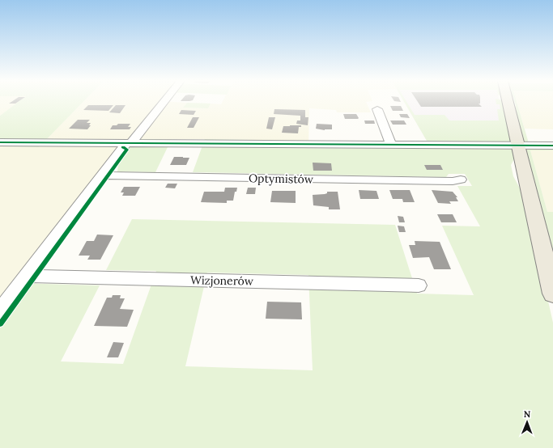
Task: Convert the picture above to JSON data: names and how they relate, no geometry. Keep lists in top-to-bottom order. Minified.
{"streets":{"street":["Optymistów","Wizjonerów"]},"north":"top"}
